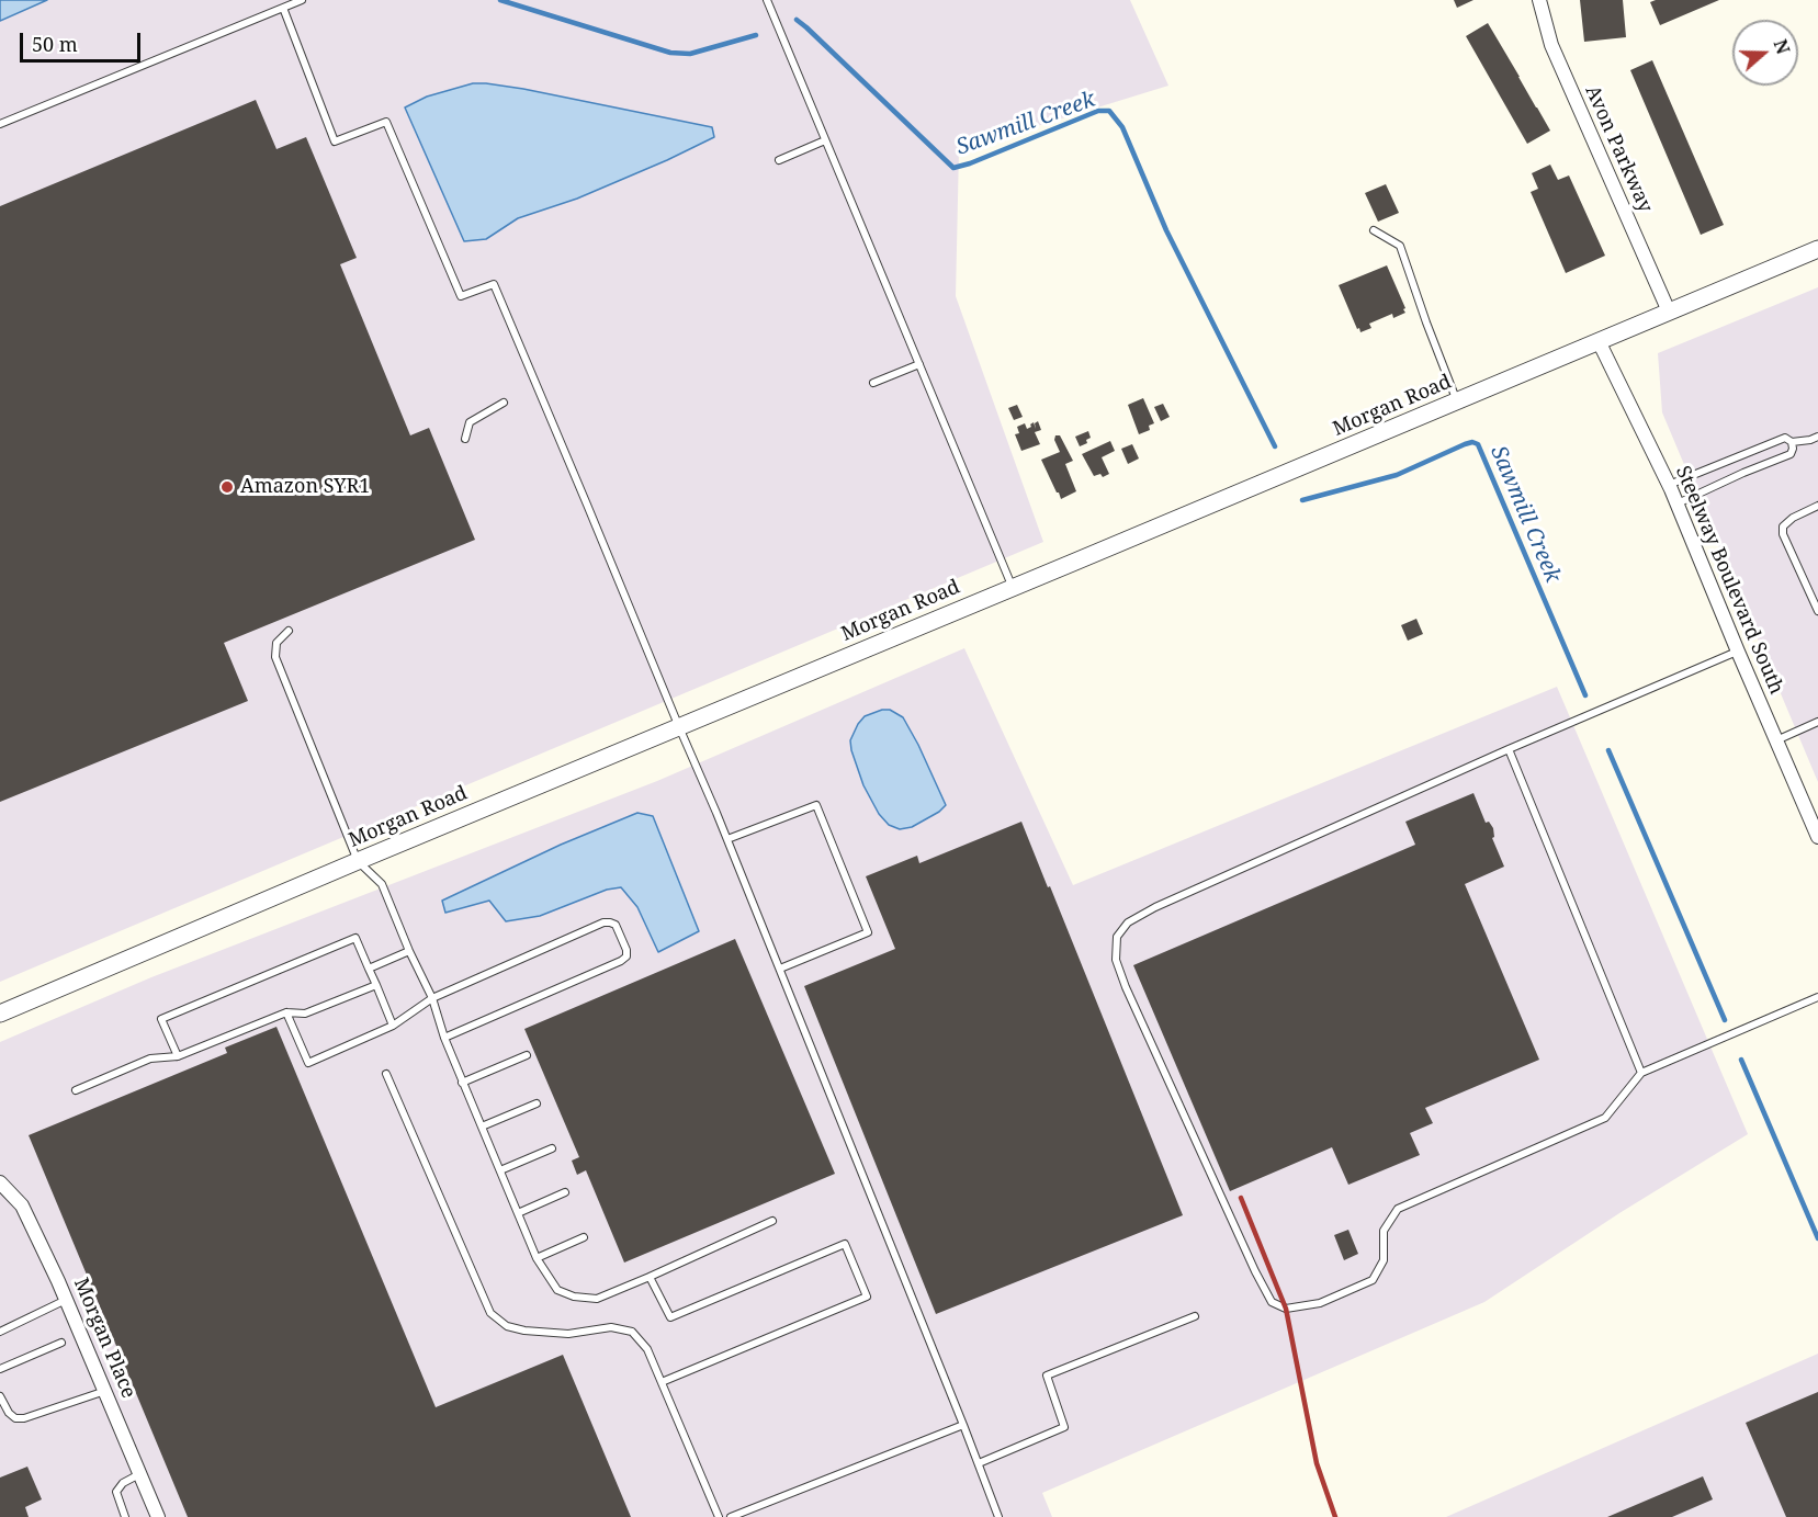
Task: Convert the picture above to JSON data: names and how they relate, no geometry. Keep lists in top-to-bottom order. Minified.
{"streets":{"street":["Avon Parkway","Morgan Road","Steelway Boulevard South","Morgan Place"]},"crossings":[["Avon Parkway","Morgan Road"],["Morgan Road","Steelway Boulevard South"]],"water":["Sawmill Creek"],"places":["Amazon SYR1"],"scale_bar":"50 m","north":"right"}
